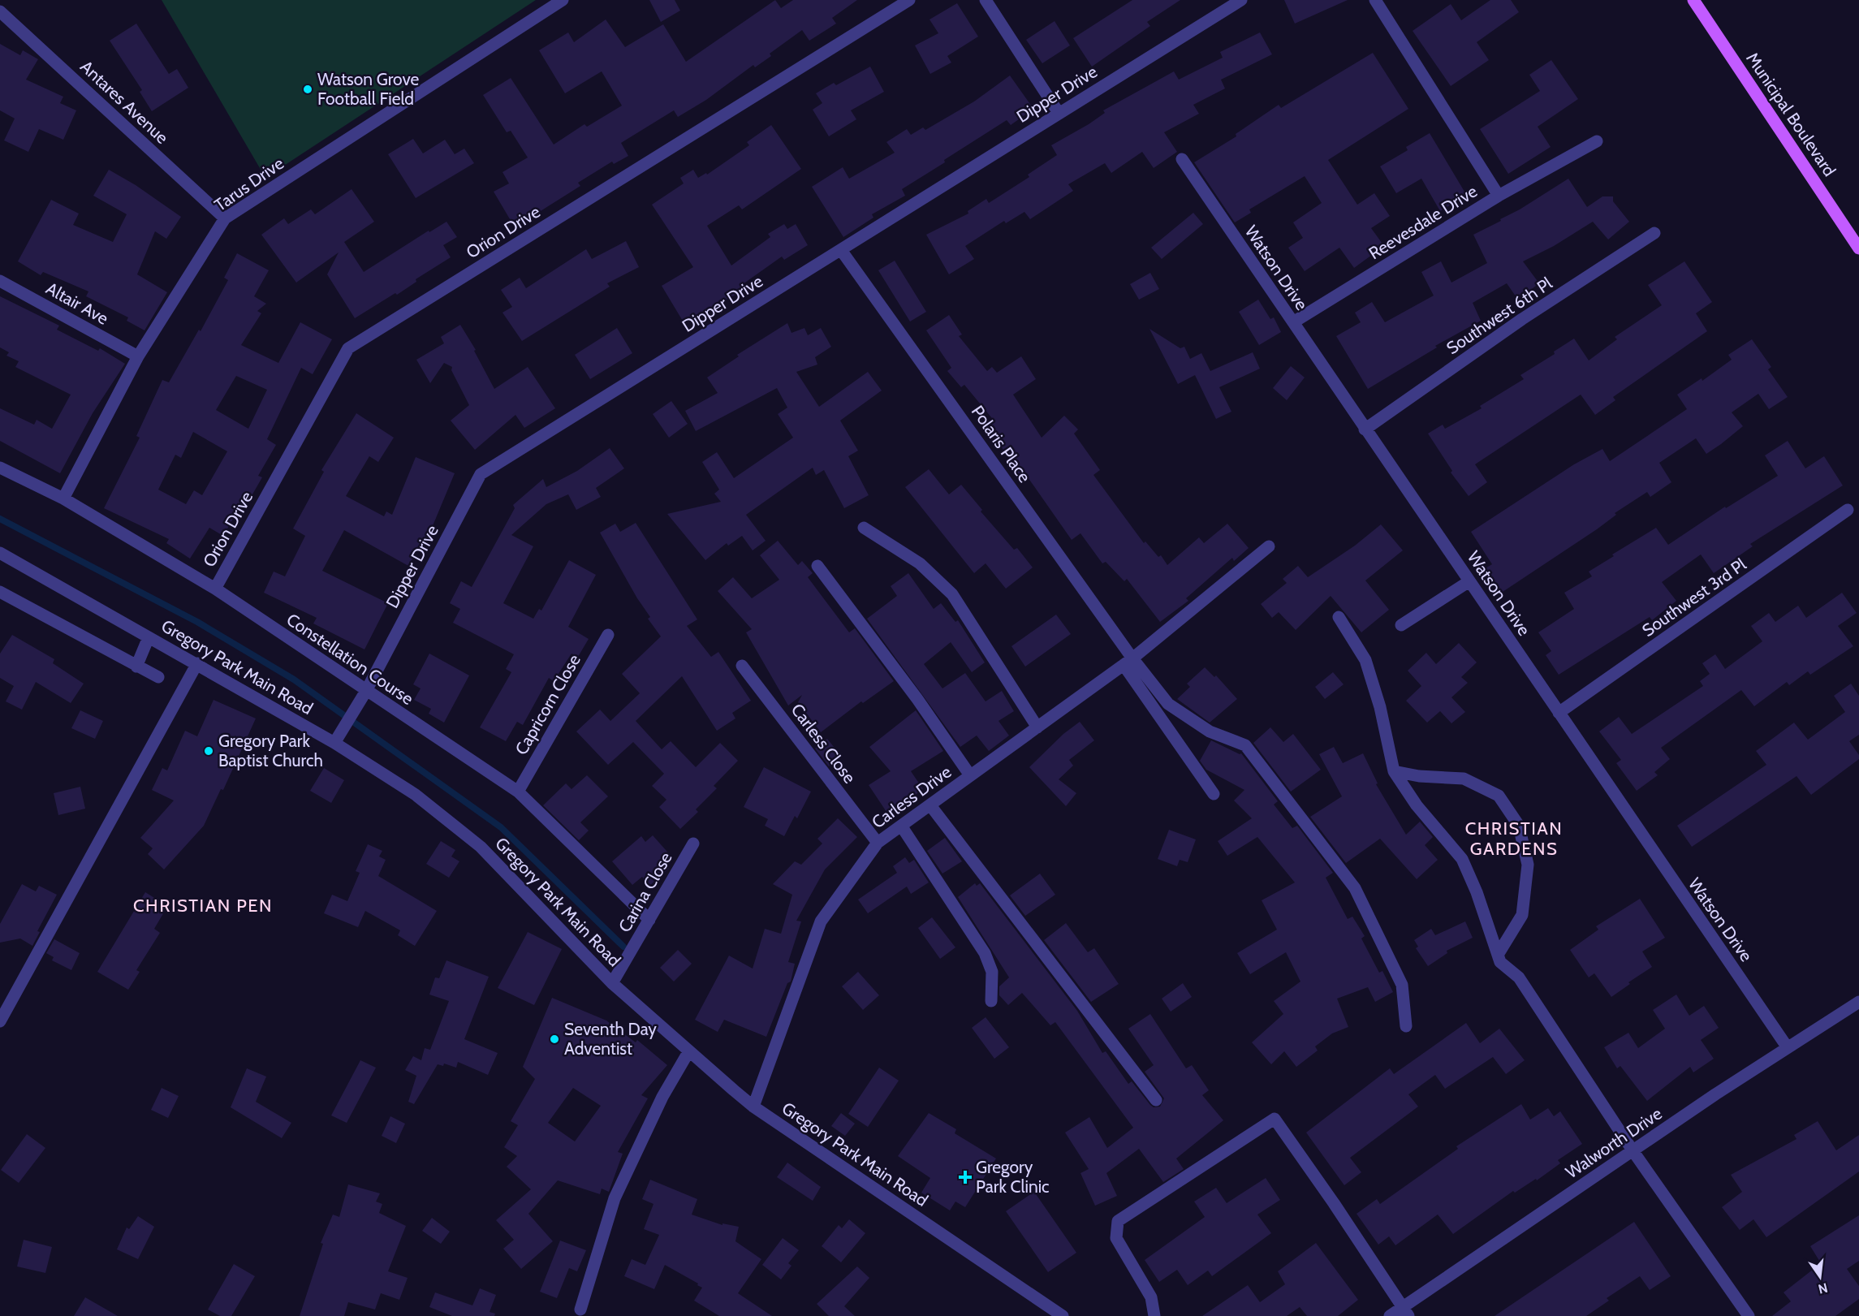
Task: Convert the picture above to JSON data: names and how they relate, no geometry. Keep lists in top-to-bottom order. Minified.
{"streets":{"main road":["Municipal Boulevard"],"street":["Dipper Drive","Antares Avenue","Tarus Drive","Reevesdale Drive","Orion Drive","Watson Drive","Altair Ave","Southwest 6th Pl","Polaris Place","Southwest 3rd Pl","Constellation Course","Gregory Park Main Road","Capricorn Close","Carless Close","Carless Drive","Carina Close","Walworth Drive"]},"crossings":[["Dipper Drive","Polaris Place"],["Dipper Drive","Constellation Course"],["Dipper Drive","Gregory Park Main Road"],["Antares Avenue","Tarus Drive"],["Tarus Drive","Altair Ave"],["Tarus Drive","Constellation Course"],["Reevesdale Drive","Watson Drive"],["Orion Drive","Constellation Course"],["Watson Drive","Southwest 6th Pl"],["Watson Drive","Southwest 3rd Pl"],["Watson Drive","Walworth Drive"],["Polaris Place","Carless Drive"],["Constellation Course","Capricorn Close"],["Constellation Course","Carina Close"],["Gregory Park Main Road","Carless Drive"],["Gregory Park Main Road","Carina Close"],["Carless Close","Carless Drive"]],"districts":["CHRISTIAN GARDENS","CHRISTIAN PEN"],"places":{"other":["Watson Grove Football Field","Gregory Park Baptist Church","Seventh Day Adventist"],"health":["Gregory Park Clinic"]},"north":"bottom"}
